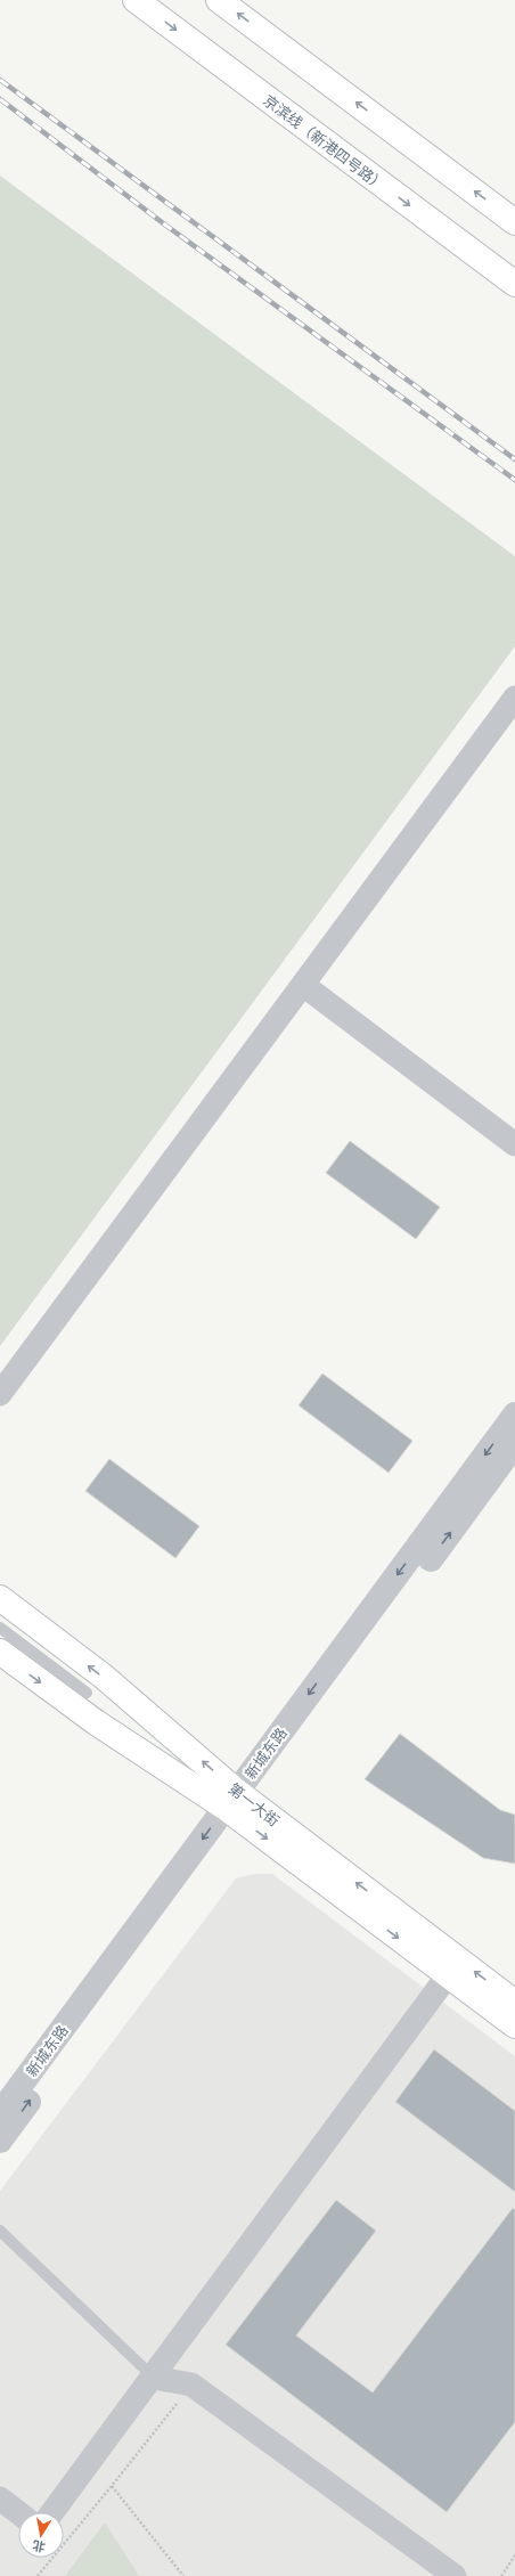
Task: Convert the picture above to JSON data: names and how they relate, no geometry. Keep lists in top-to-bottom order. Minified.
{"streets":{"main road":["京滨线（新港四号路）","第一大街"],"street":["新城东路"]},"crossings":[["新城东路","第一大街"]],"north":"bottom"}
